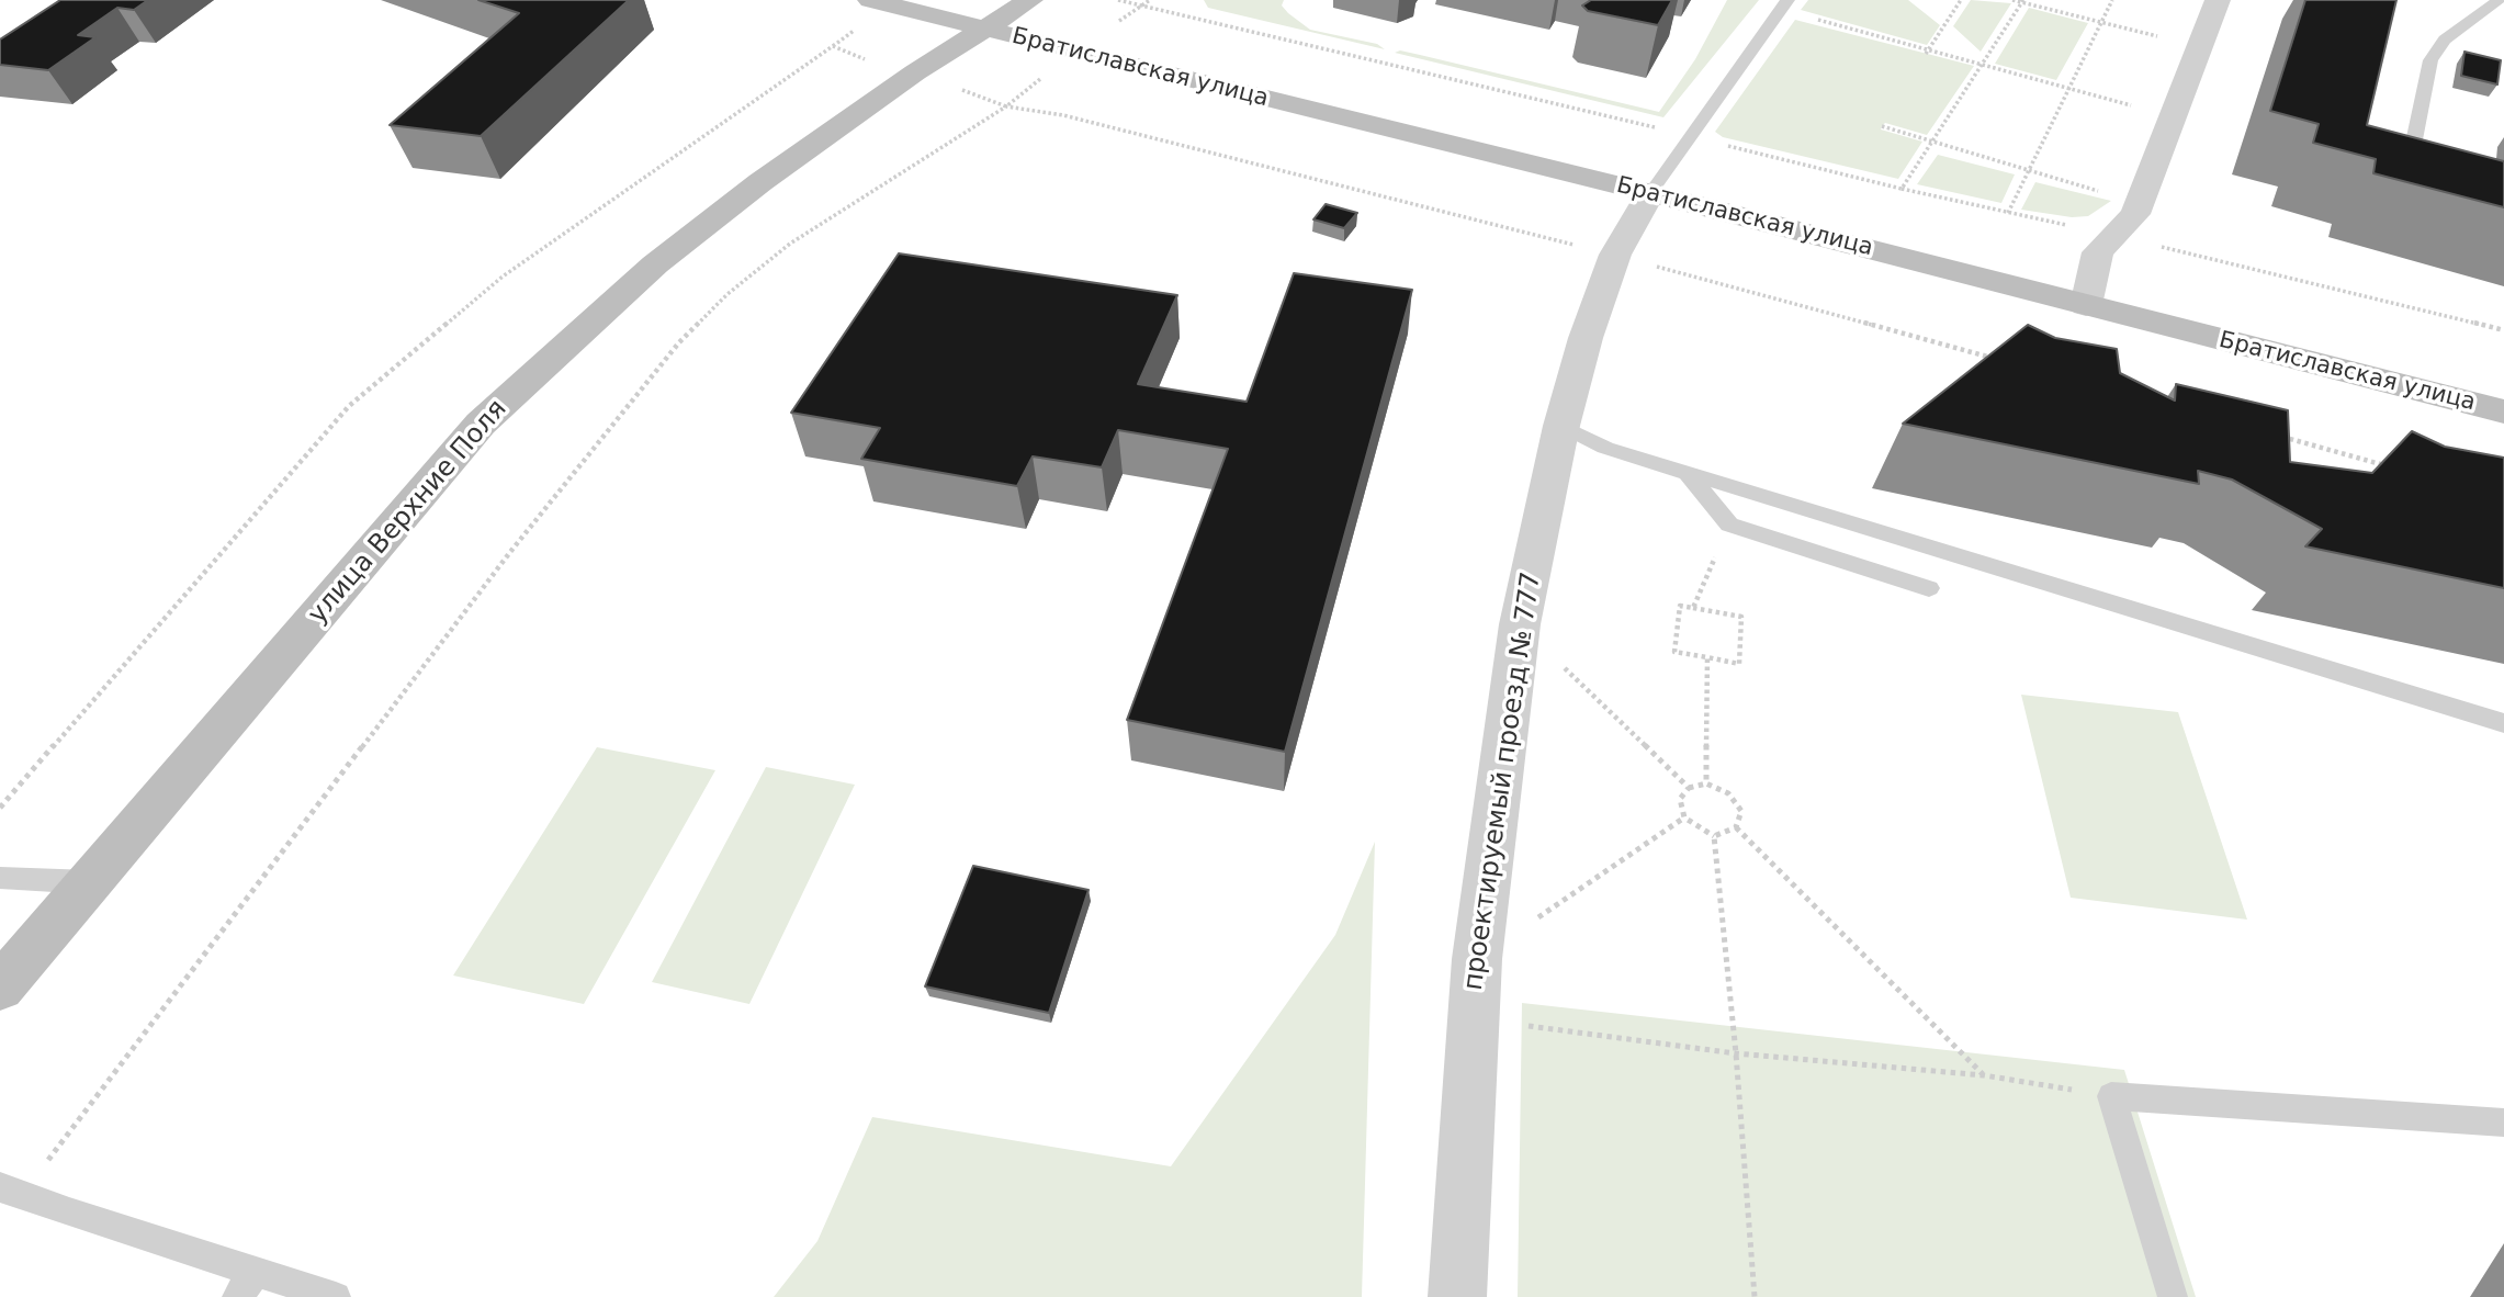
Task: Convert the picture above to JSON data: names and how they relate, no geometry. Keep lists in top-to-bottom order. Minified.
{"streets":{"main road":["Братиславская улица","улица Верхние Поля"],"street":["проектируемый проезд № 777"]},"crossings":[["Братиславская улица","улица Верхние Поля"],["Братиславская улица","проектируемый проезд № 777"]]}
